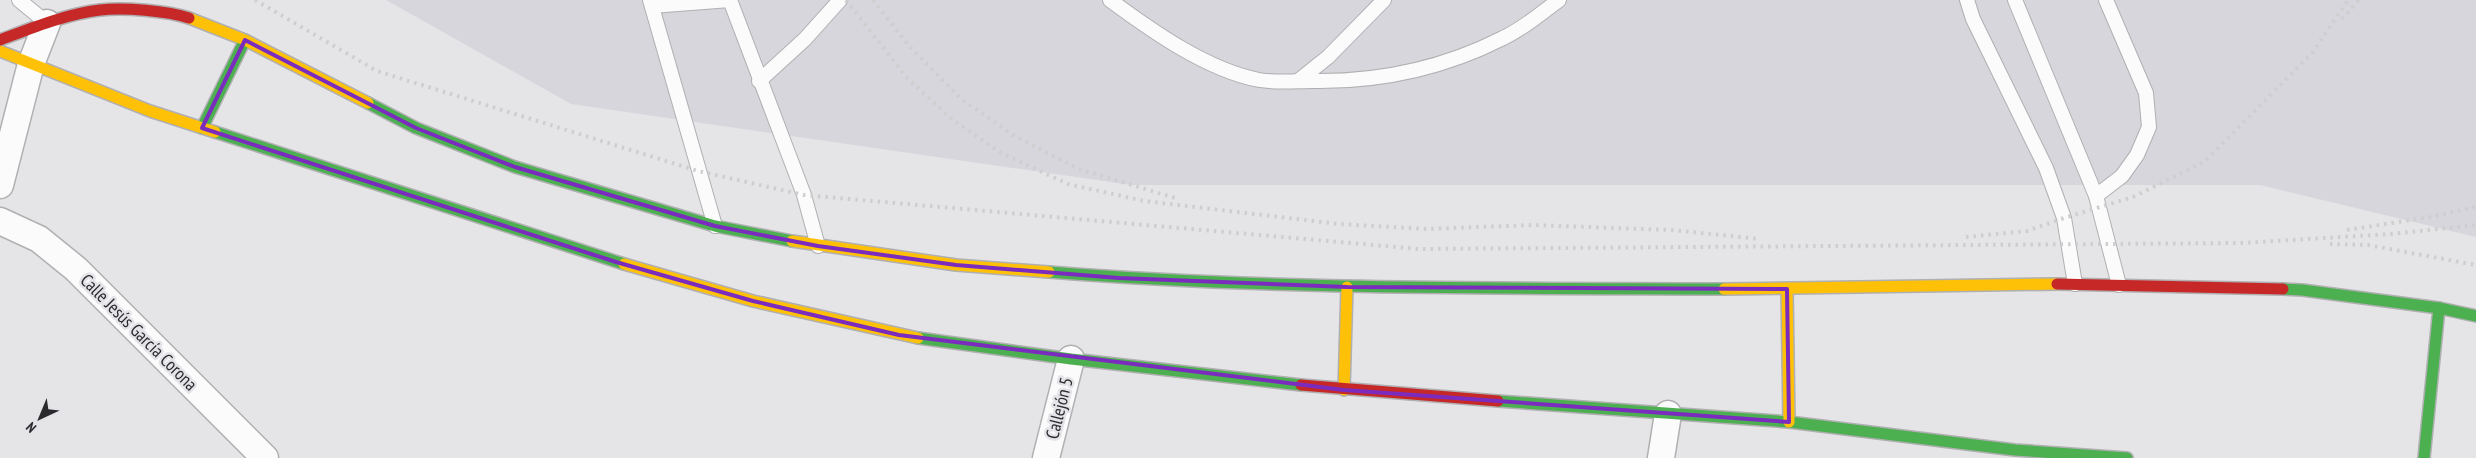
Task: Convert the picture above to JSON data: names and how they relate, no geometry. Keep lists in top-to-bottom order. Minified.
{"streets":{"street":["Calle Jesús García Corona","Callejón 5"]},"north":"bottom left"}
